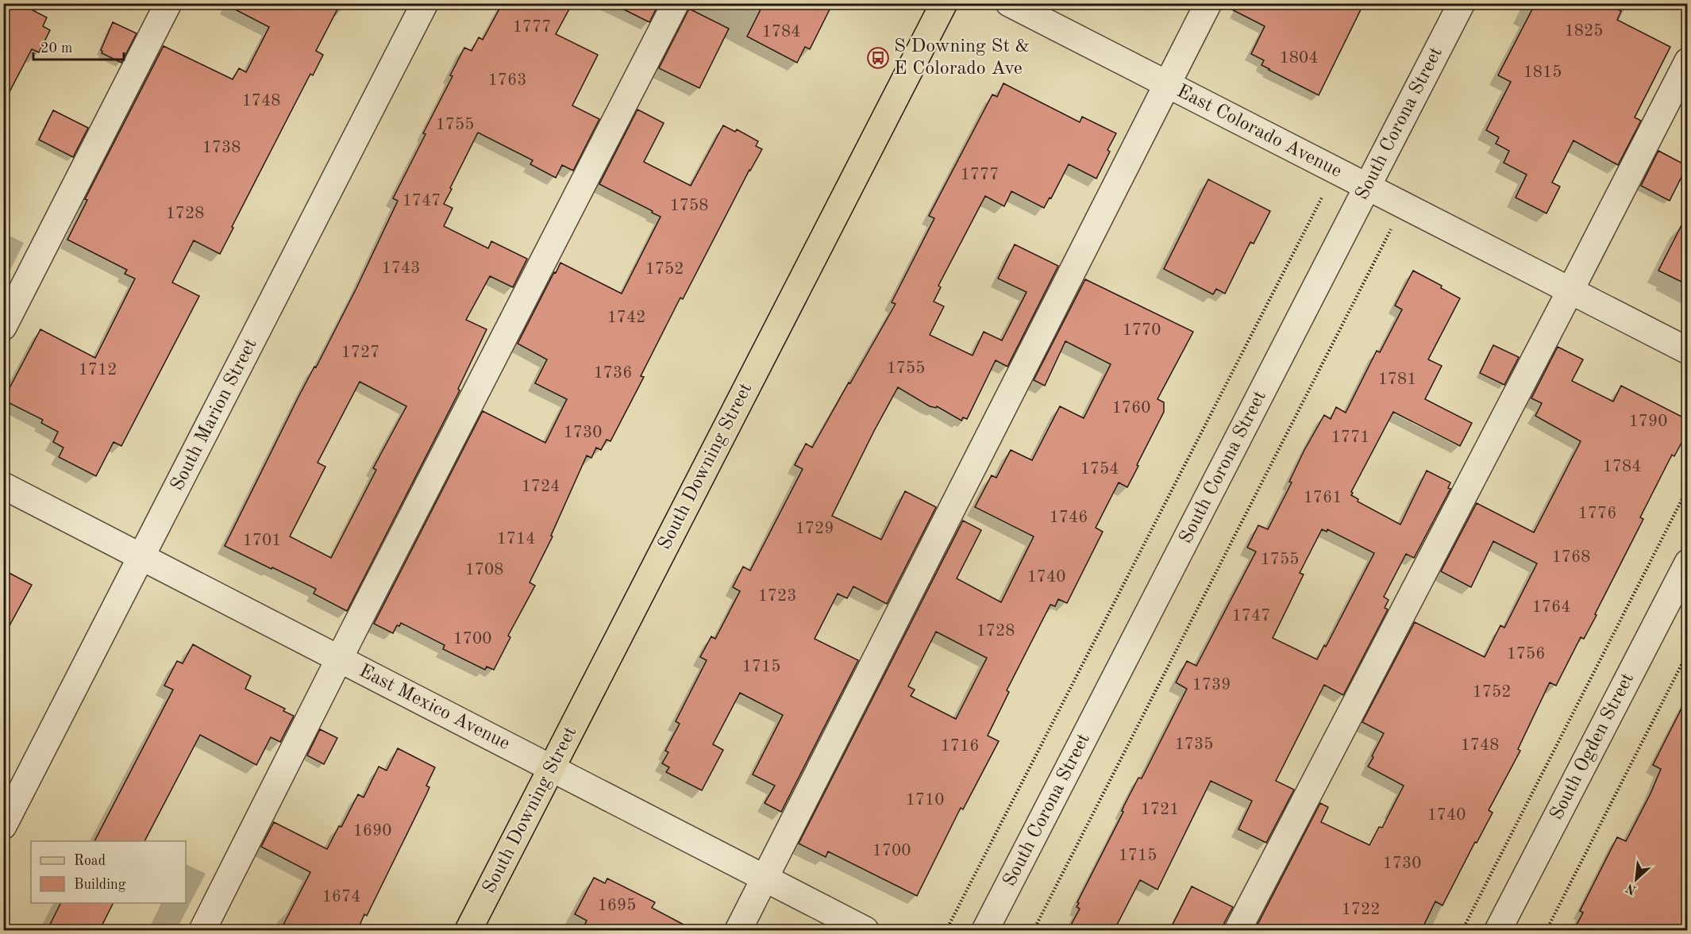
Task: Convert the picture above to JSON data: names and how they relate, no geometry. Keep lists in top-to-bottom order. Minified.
{"streets":{"main road":["South Downing Street"],"street":["South Corona Street","East Colorado Avenue","South Marion Street","East Mexico Avenue","South Ogden Street"]},"crossings":[["South Corona Street","East Colorado Avenue"],["South Marion Street","East Mexico Avenue"],["South Downing Street","East Mexico Avenue"]],"places":{"bus stop":["S Downing St & E Colorado Ave"]},"house_numbers":["1777","1825","1784","1804","1815","1763","1748","1755","1738","1777","1747","1758","1728","1743","1752","1742","1770","1727","1755","1712","1736","1781","1760","1790","1730","1771","1784","1754","1724","1761","1776","1746","1729","1714","1701","1768","1755","1708","1740","1723","1764","1747","1728","1700","1756","1715","1739","1752","1735","1748","1716","1710","1721","1740","1690","1700","1715","1730","1674","1695","1722"],"legend":["Road","Building"],"scale_bar":"20 m","north":"bottom left"}
